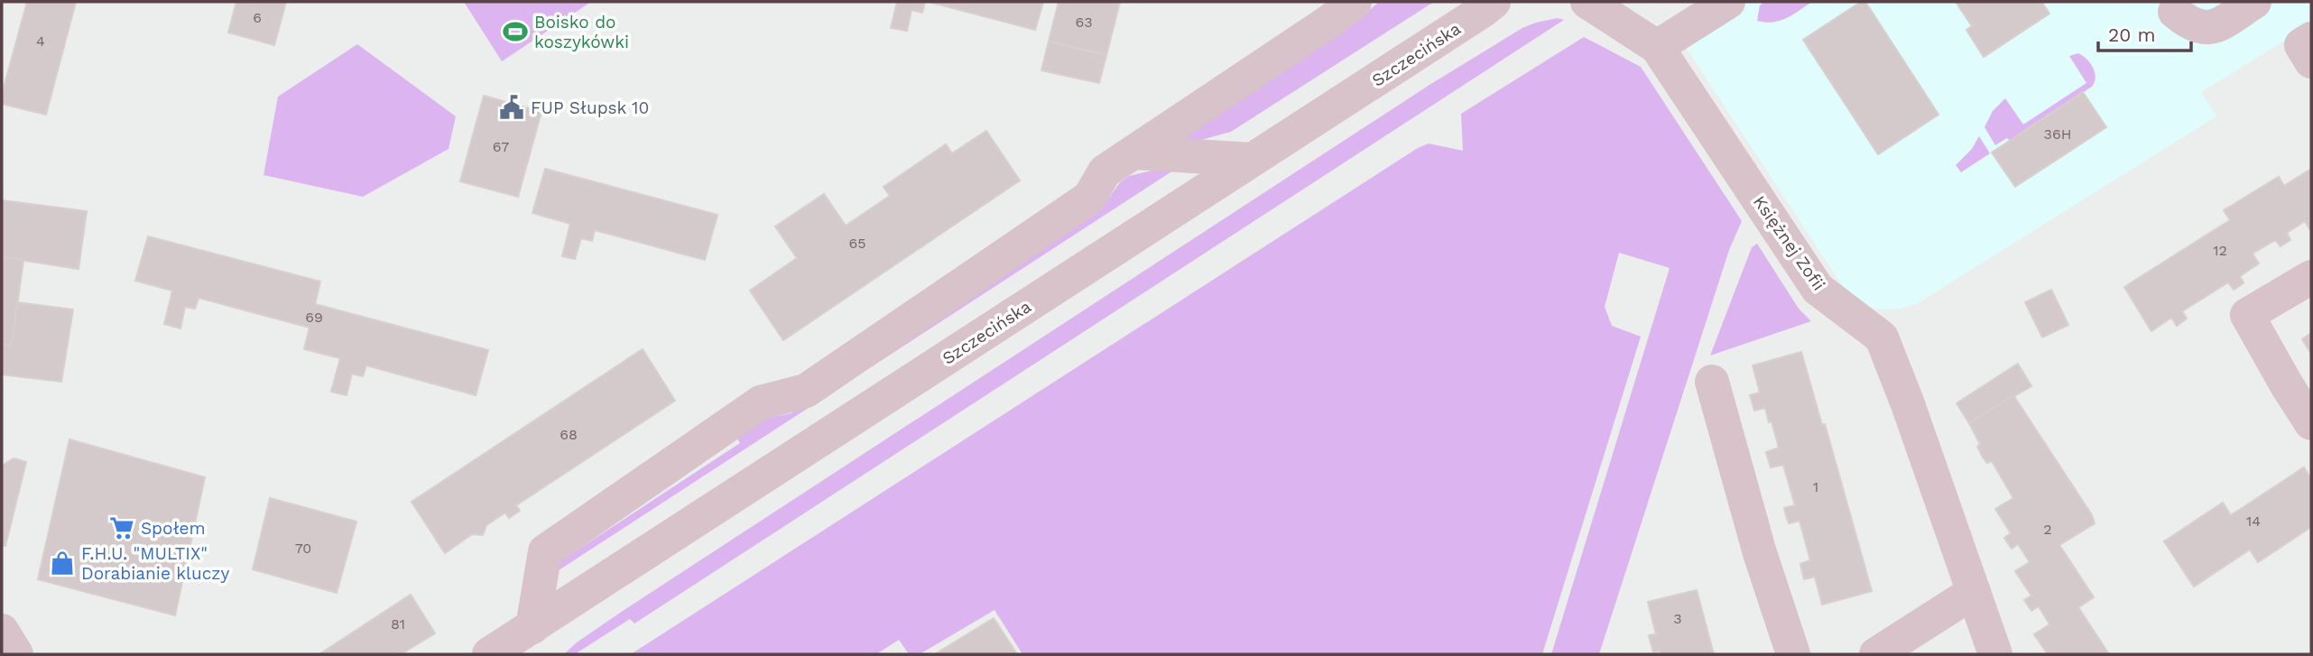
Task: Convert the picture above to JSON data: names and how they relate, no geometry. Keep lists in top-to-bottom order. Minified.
{"streets":{"street":["Szczecińska","Księżnej Zofii"]},"places":{"sports":["Boisko do koszykówki"],"public building":["FUP Słupsk 10"],"supermarket":["Społem"],"shop":["F.H.U. \"MULTIX\" Dorabianie kluczy"]},"house_numbers":["6","63","4","36H","67","65","12","69","68","1","14","2","70","3","81"],"scale_bar":"20 m"}
